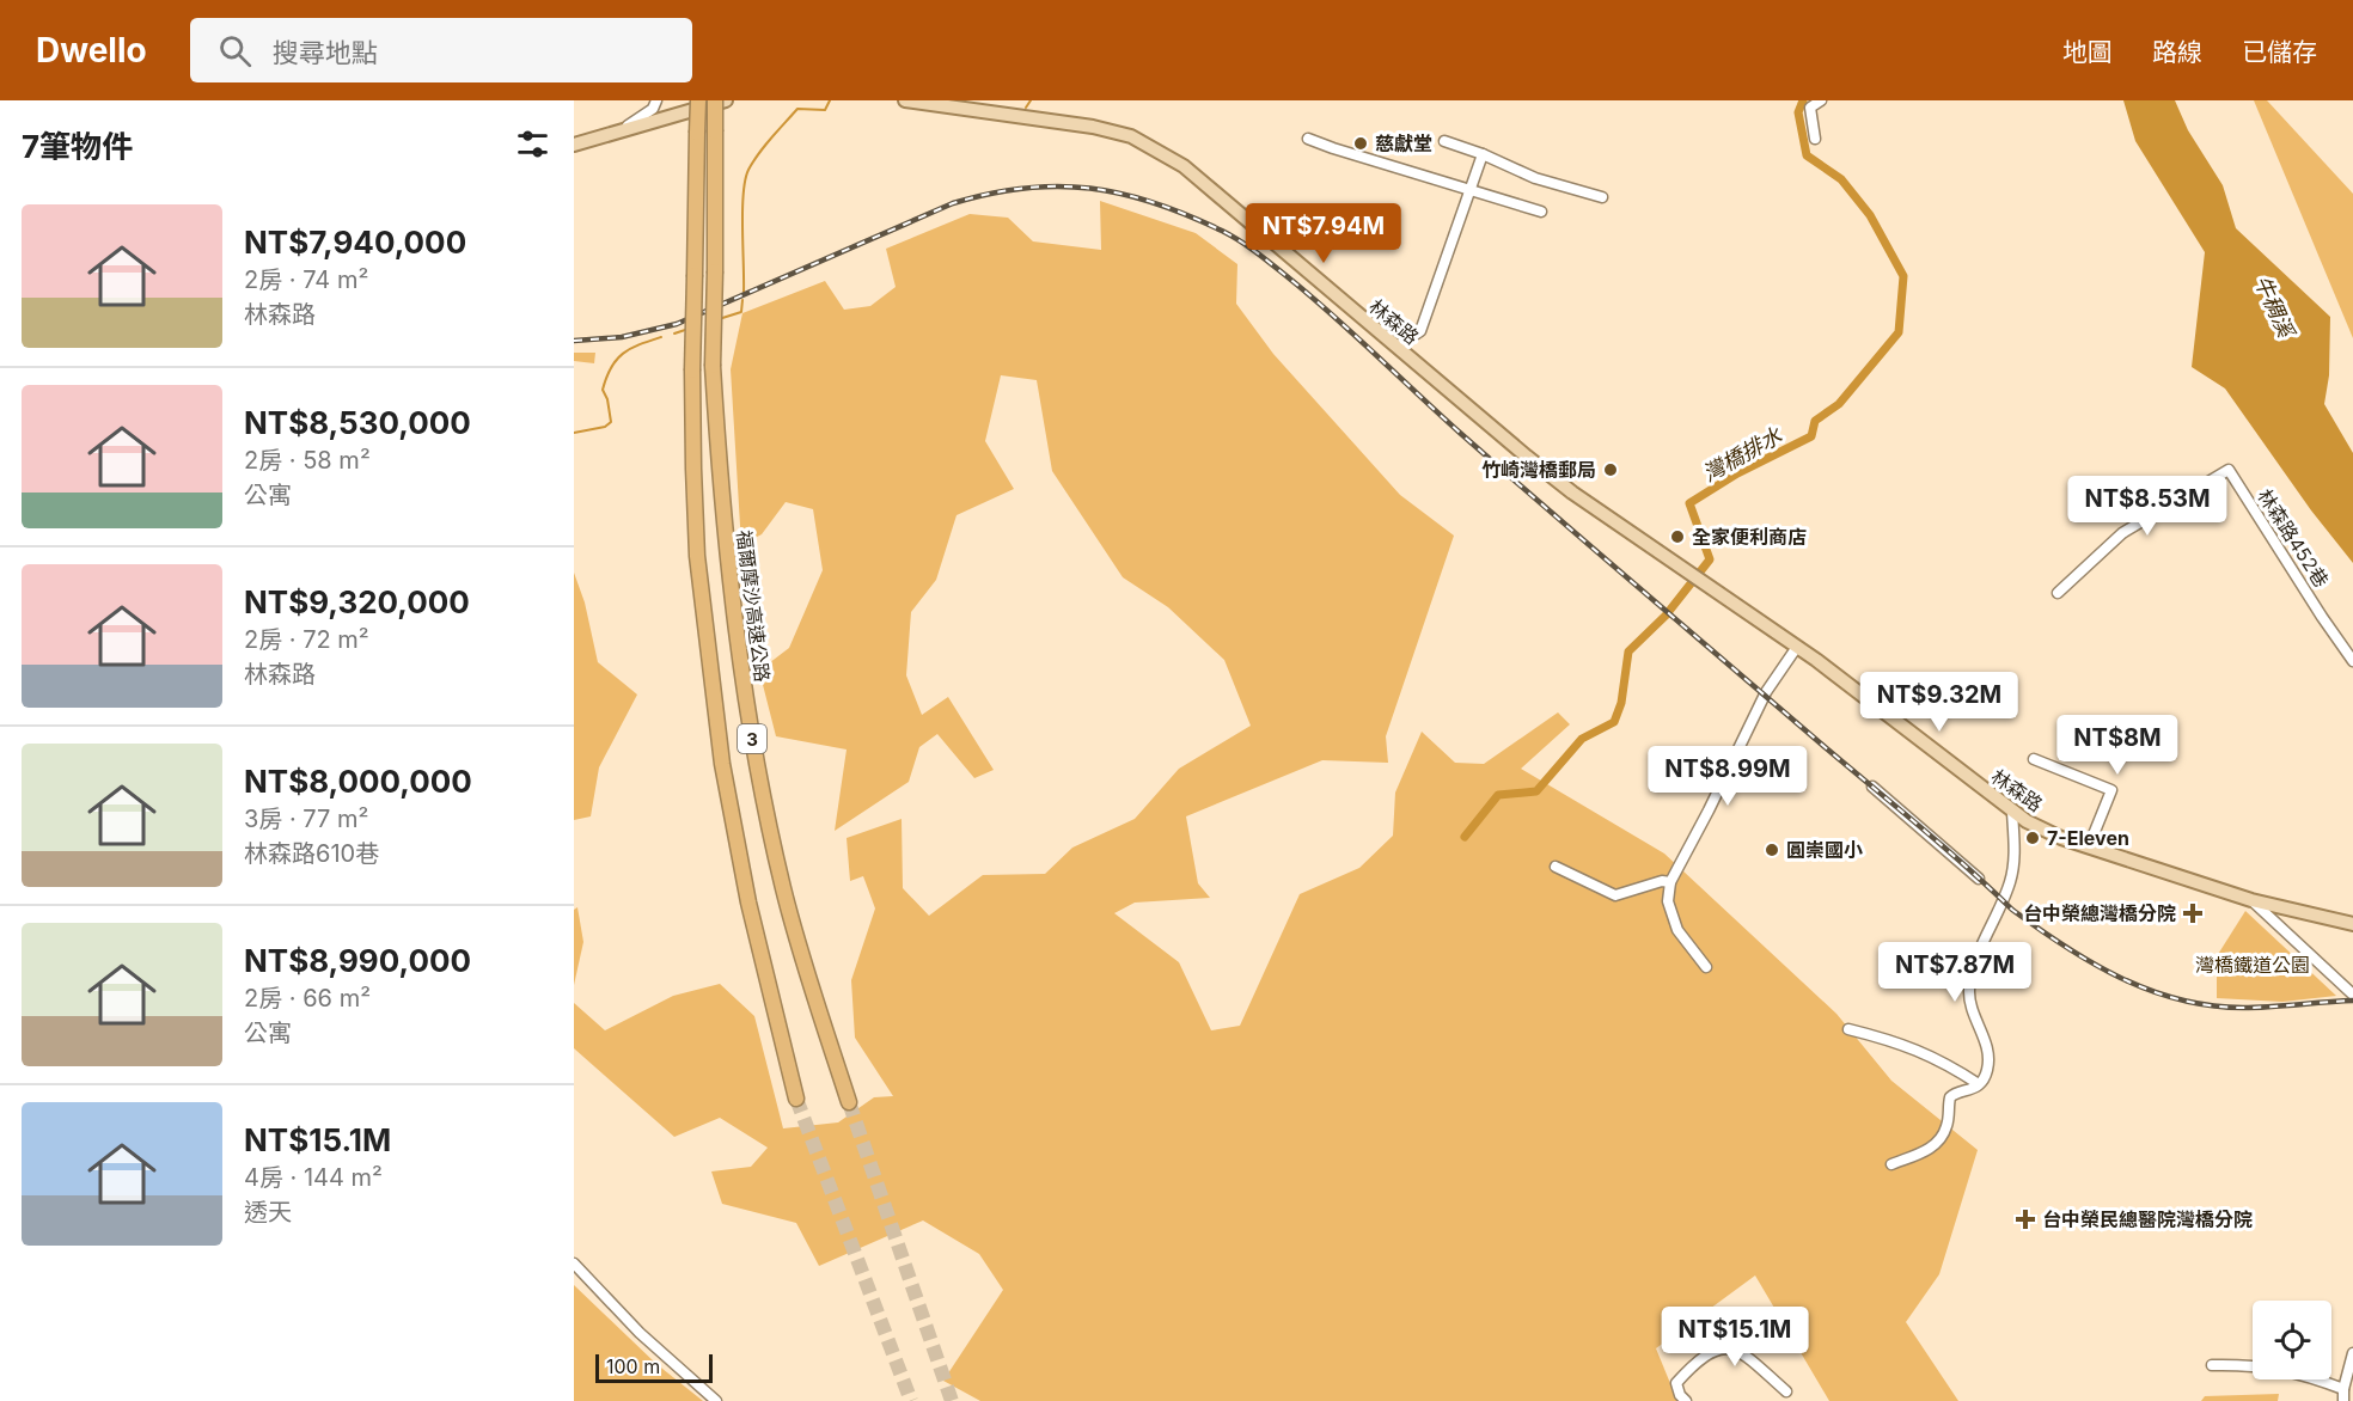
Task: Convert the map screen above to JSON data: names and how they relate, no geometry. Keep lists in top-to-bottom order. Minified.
{"streets":{"highway":["福爾摩沙高速公路","3"],"main road":["林森路"],"street":["林森路452巷"]},"water":["牛稠溪","灣橋排水"],"parks":["灣橋鐵道公園"],"places":{"other":["慈獻堂","竹崎灣橋郵局","全家便利商店","7-Eleven","圓崇國小"],"health":["台中榮總灣橋分院","台中榮民總醫院灣橋分院"]},"scale_bar":"100 m","page":{"header":"Dwello","search":"搜尋地點","nav":["地圖","路線","已儲存"],"heading":"7筆物件","list":[{"name":"NT$7,940,000","note":"2房 · 74 m² · 林森路"},{"name":"NT$8,530,000","note":"2房 · 58 m² · 公寓"},{"name":"NT$9,320,000","note":"2房 · 72 m² · 林森路"},{"name":"NT$8,000,000","note":"3房 · 77 m² · 林森路610巷"},{"name":"NT$8,990,000","note":"2房 · 66 m² · 公寓"},{"name":"NT$15.1M","note":"4房 · 144 m² · 透天"}],"price":["NT$7.94M","NT$8.53M","NT$9.32M","NT$8M","NT$8.99M","NT$7.87M","NT$15.1M"],"scale":"100 m"}}
